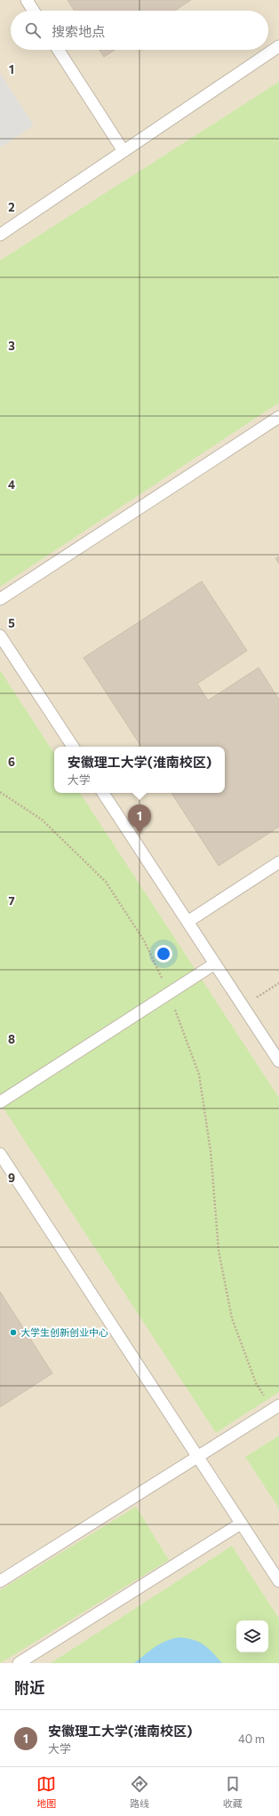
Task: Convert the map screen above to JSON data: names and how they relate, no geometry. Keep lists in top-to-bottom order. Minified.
{"places":["大学生创新创业中心"],"page":{"search":"搜索地点","popup":["安徽理工大学(淮南校区)","大学"],"pins":"1","heading":"附近","list":[{"mark":"1","name":"安徽理工大学(淮南校区)","note":"大学","value":"40 m"}],"nav":["地图","路线","收藏"]},"grid":{"rows":["1","2","3","4","5","6","7","8","9"]}}
